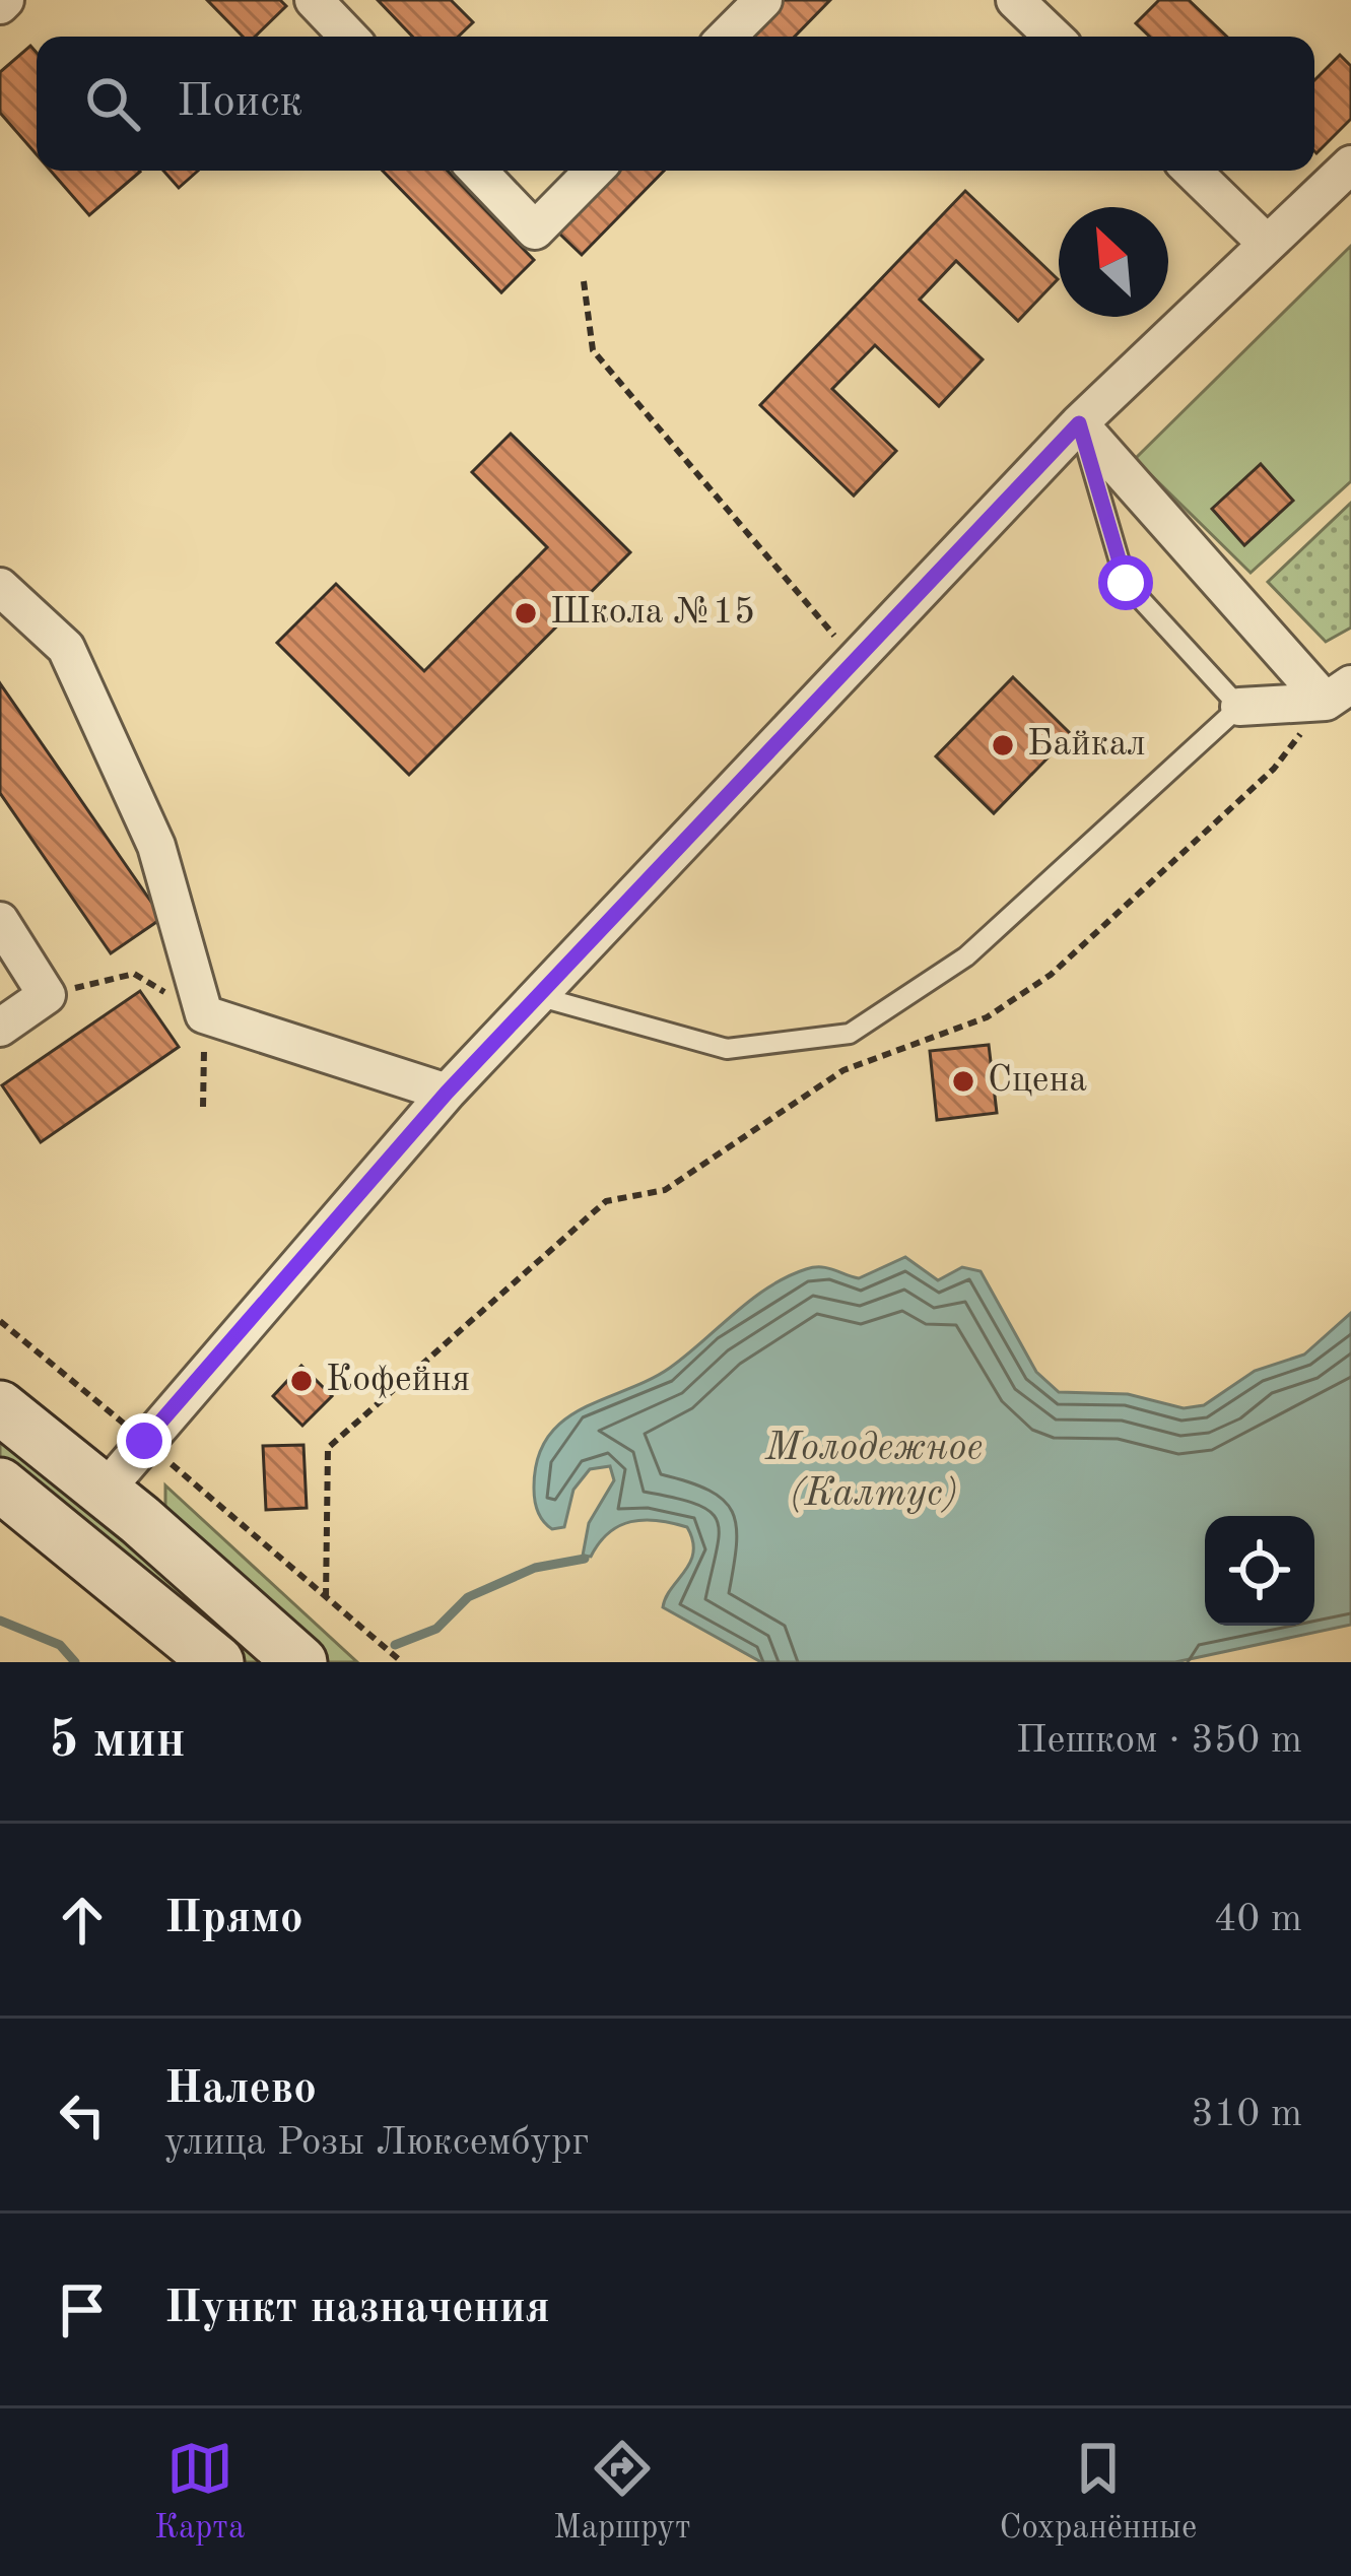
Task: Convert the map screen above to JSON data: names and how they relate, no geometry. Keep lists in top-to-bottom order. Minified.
{"water":["Молодежное (Калтус)"],"places":["Школа №15","Байкал","Сцена","Кофейня"],"north":"top left","page":{"search":"Поиск","heading":["5 мин","Пешком · 350 m"],"list":[["Прямо","40 m"],["Налево","улица Розы Люксембург","310 m"],"Пункт назначения"],"nav":["Карта","Маршрут","Сохранённые"]}}
